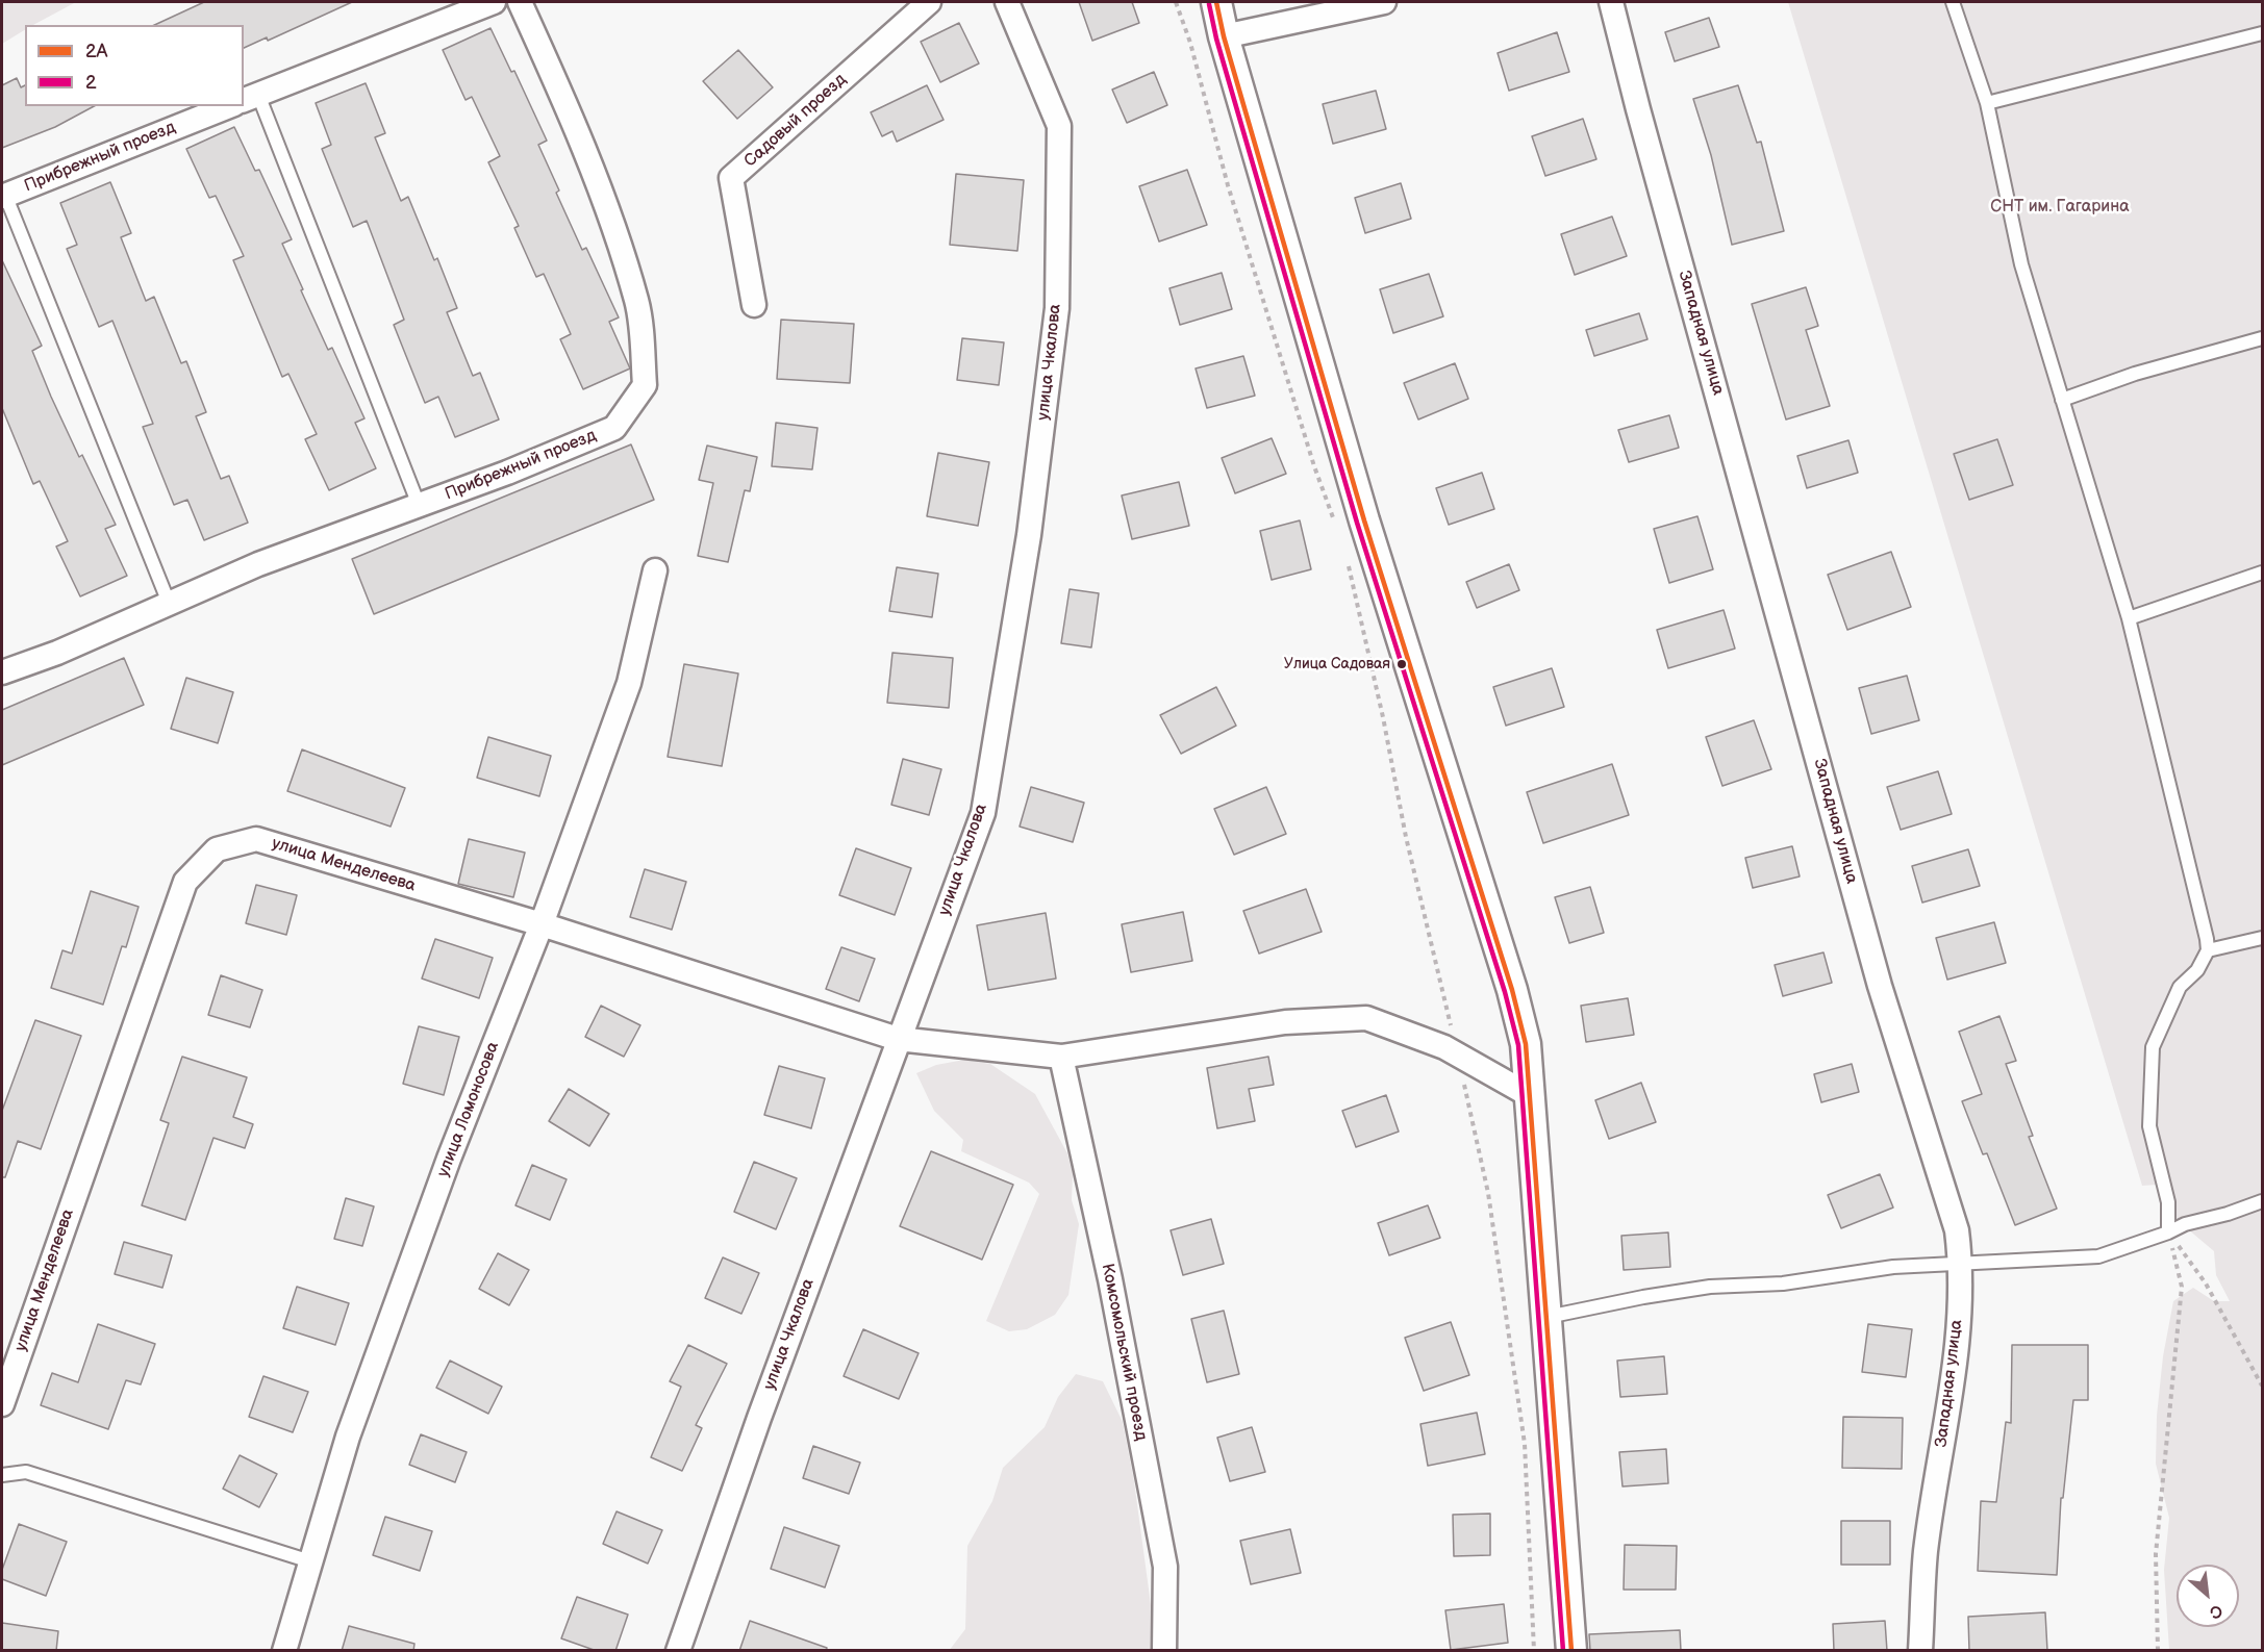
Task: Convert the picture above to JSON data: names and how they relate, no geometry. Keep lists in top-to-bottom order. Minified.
{"streets":{"street":["Садовый проезд","Прибрежный проезд","Западная улица","улица Чкалова","улица Менделеева","улица Ломоносова","Комсомольский проезд"]},"crossings":[["улица Чкалова","улица Менделеева"],["улица Менделеева","улица Ломоносова"],["улица Менделеева","Комсомольский проезд"]],"parks":["СНТ им. Гагарина"],"places":["Улица Садовая"],"lines":["transit line 2А","transit line 2"],"legend":["2А","2"],"north":"bottom right"}
